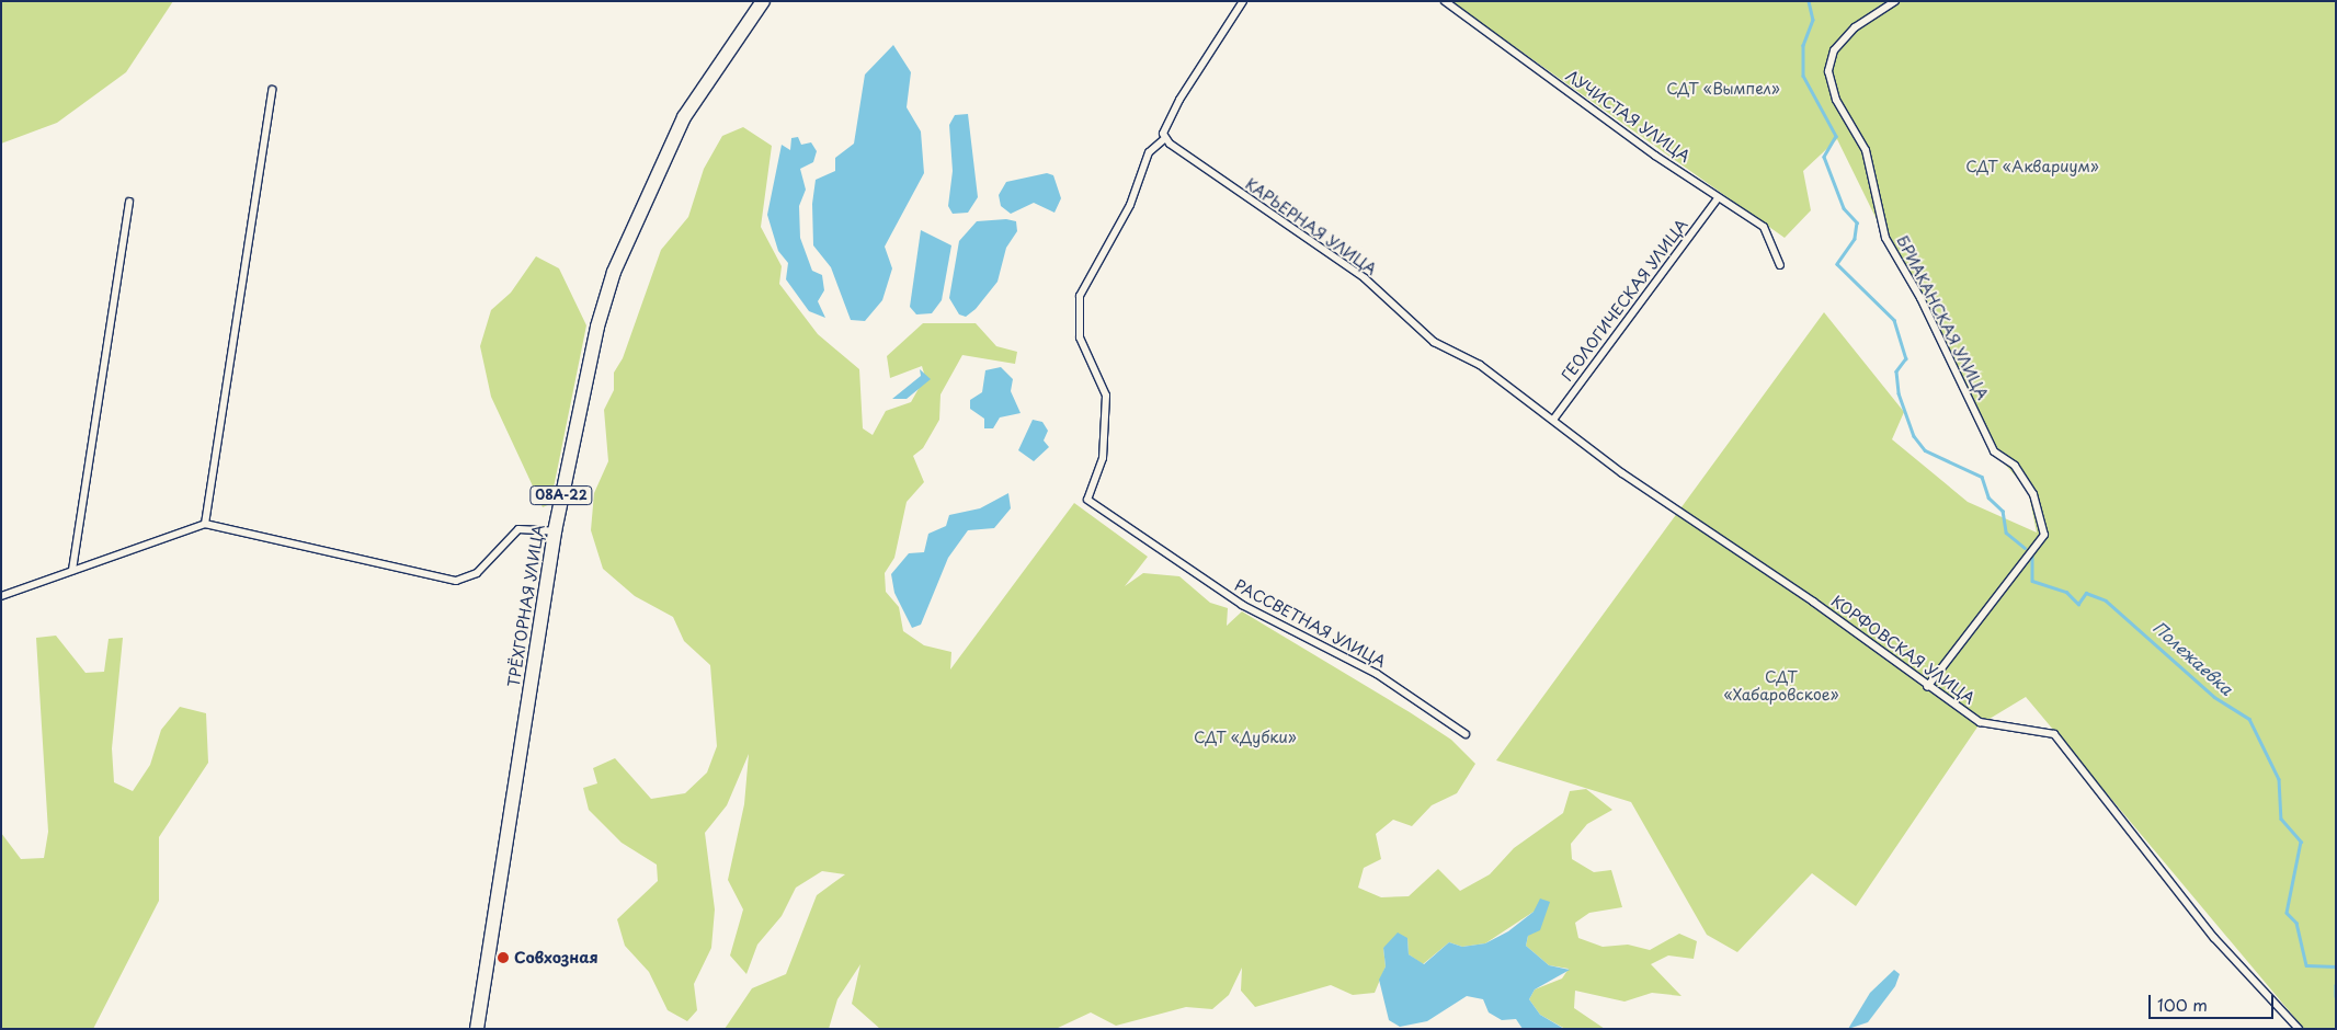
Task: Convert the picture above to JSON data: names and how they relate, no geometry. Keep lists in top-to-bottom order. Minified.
{"streets":{"highway":["08А-22","ТРЁХГОРНАЯ УЛИЦА"],"street":["ЛУЧИСТАЯ УЛИЦА","КАРЬЕРНАЯ УЛИЦА","ГЕОЛОГИЧЕСКАЯ УЛИЦА","БРИАКАНСКАЯ УЛИЦА","РАССВЕТНАЯ УЛИЦА","КОРФОВСКАЯ УЛИЦА"]},"crossings":[["ЛУЧИСТАЯ УЛИЦА","ГЕОЛОГИЧЕСКАЯ УЛИЦА"],["КАРЬЕРНАЯ УЛИЦА","ГЕОЛОГИЧЕСКАЯ УЛИЦА"],["КАРЬЕРНАЯ УЛИЦА","РАССВЕТНАЯ УЛИЦА"],["КАРЬЕРНАЯ УЛИЦА","КОРФОВСКАЯ УЛИЦА"],["БРИАКАНСКАЯ УЛИЦА","КОРФОВСКАЯ УЛИЦА"]],"water":["Полежаевка"],"parks":["СДТ «Вымпел»","СДТ «Аквариум»","СДТ «Хабаровское»","СДТ «Дубки»"],"places":["Совхозная"],"scale_bar":"100 m"}
